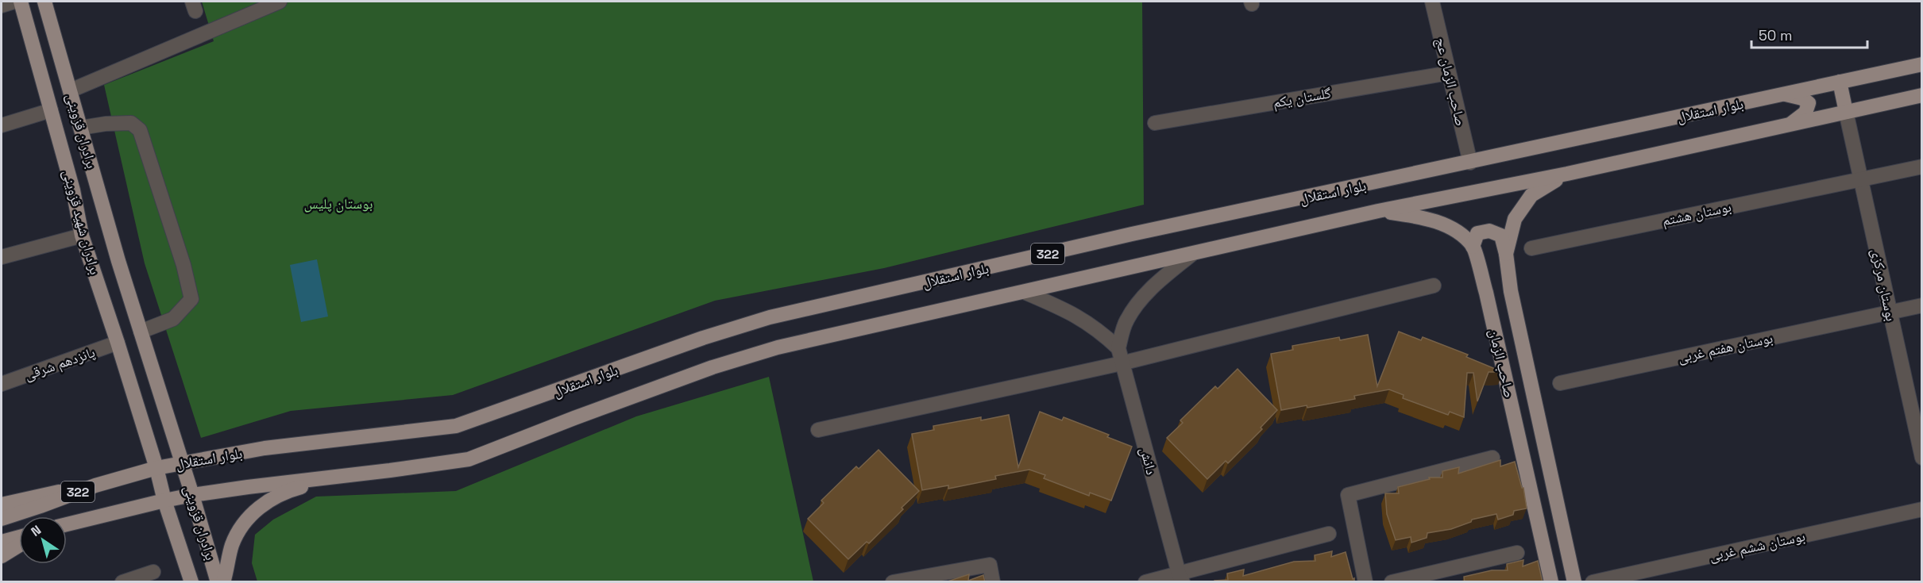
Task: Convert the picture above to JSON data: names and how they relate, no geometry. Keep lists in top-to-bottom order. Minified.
{"streets":{"main road":["بلوار استقلال","برادران قزوینی","برادران شهید قزوینی","322","صاحب الزمان"],"street":["صاحب الزمان عج","گلستان یکم","بوستان هشتم","بوستان مرکزی","بوستان هفتم غربی","پانزدهم شرقی","دانش","بوستان ششم غربی"]},"crossings":[["صاحب الزمان عج","گلستان یکم"],["صاحب الزمان عج","بلوار استقلال"],["بلوار استقلال","برادران قزوینی"],["بلوار استقلال","برادران شهید قزوینی"],["بلوار استقلال","بوستان مرکزی"],["بلوار استقلال","صاحب الزمان"],["برادران قزوینی","برادران شهید قزوینی"],["بوستان هشتم","بوستان مرکزی"],["برادران شهید قزوینی","پانزدهم شرقی"],["بوستان مرکزی","بوستان هفتم غربی"]],"parks":["بوستان پلیس"],"scale_bar":"50 m","north":"top left"}
